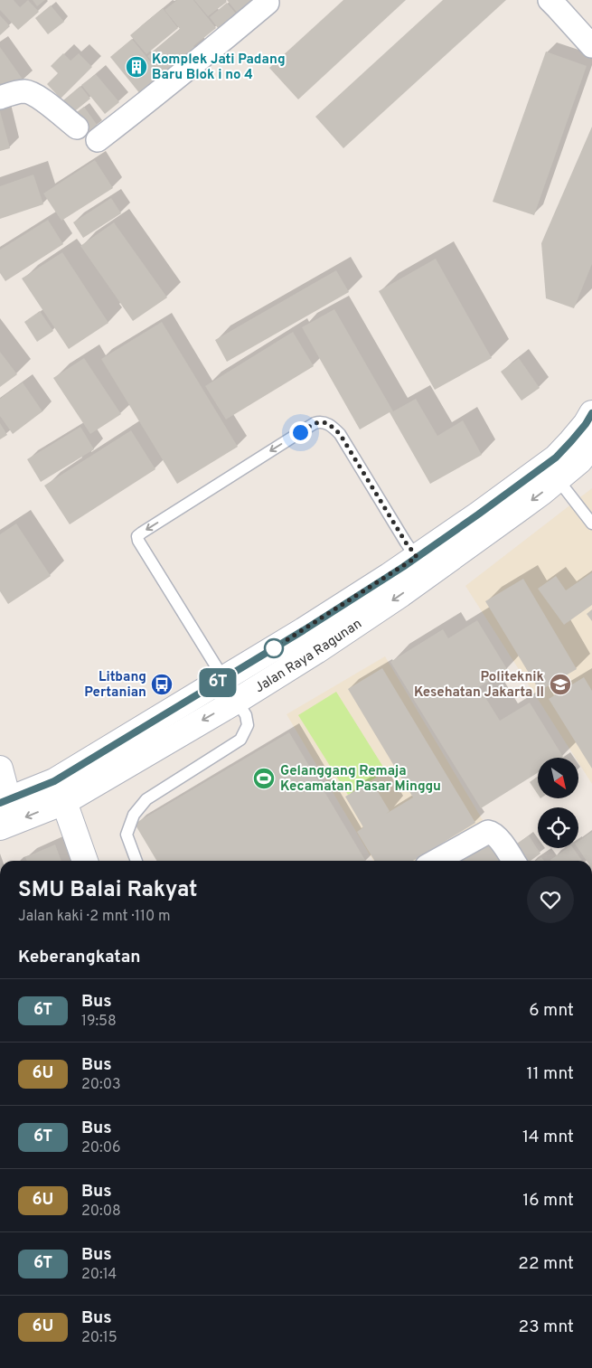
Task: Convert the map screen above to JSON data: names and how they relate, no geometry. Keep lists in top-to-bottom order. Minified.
{"streets":{"main road":["Jalan Raya Ragunan"]},"places":{"building":["Komplek Jati Padang Baru Blok i no 4"],"bus stop":["Litbang Pertanian"],"school or university":["Politeknik Kesehatan Jakarta II"],"sports":["Gelanggang Remaja Kecamatan Pasar Minggu"]},"lines":["bus line 6T"],"north":"bottom right","page":{"on_map":"6T","heading":[["SMU Balai Rakyat","Jalan kaki · 2 mnt · 110 m"],"Keberangkatan"],"list":[{"mark":"6T","name":"Bus","note":"19:58","value":"6 mnt"},{"mark":"6U","name":"Bus","note":"20:03","value":"11 mnt"},{"mark":"6T","name":"Bus","note":"20:06","value":"14 mnt"},{"mark":"6U","name":"Bus","note":"20:08","value":"16 mnt"},{"mark":"6T","name":"Bus","note":"20:14","value":"22 mnt"},{"mark":"6U","name":"Bus","note":"20:15","value":"23 mnt"}]}}
